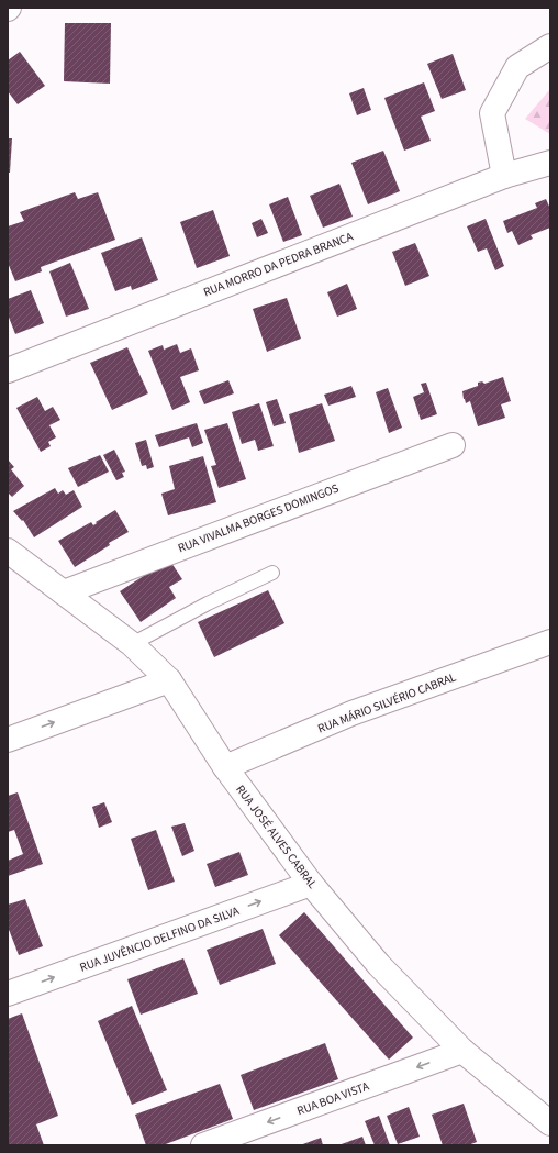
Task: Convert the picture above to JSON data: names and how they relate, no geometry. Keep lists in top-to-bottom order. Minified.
{"streets":{"street":["RUA MORRO DA PEDRA BRANCA","RUA VIVALMA BORGES DOMINGOS","RUA MÁRIO SILVÉRIO CABRAL","RUA JOSÉ ALVES CABRAL","RUA JUVÊNCIO DELFINO DA SILVA","RUA BOA VISTA"]},"crossings":[["RUA VIVALMA BORGES DOMINGOS","RUA JOSÉ ALVES CABRAL"],["RUA MÁRIO SILVÉRIO CABRAL","RUA JOSÉ ALVES CABRAL"],["RUA JOSÉ ALVES CABRAL","RUA JUVÊNCIO DELFINO DA SILVA"],["RUA JOSÉ ALVES CABRAL","RUA BOA VISTA"]],"one_way":["RUA JUVÊNCIO DELFINO DA SILVA","RUA BOA VISTA"]}
